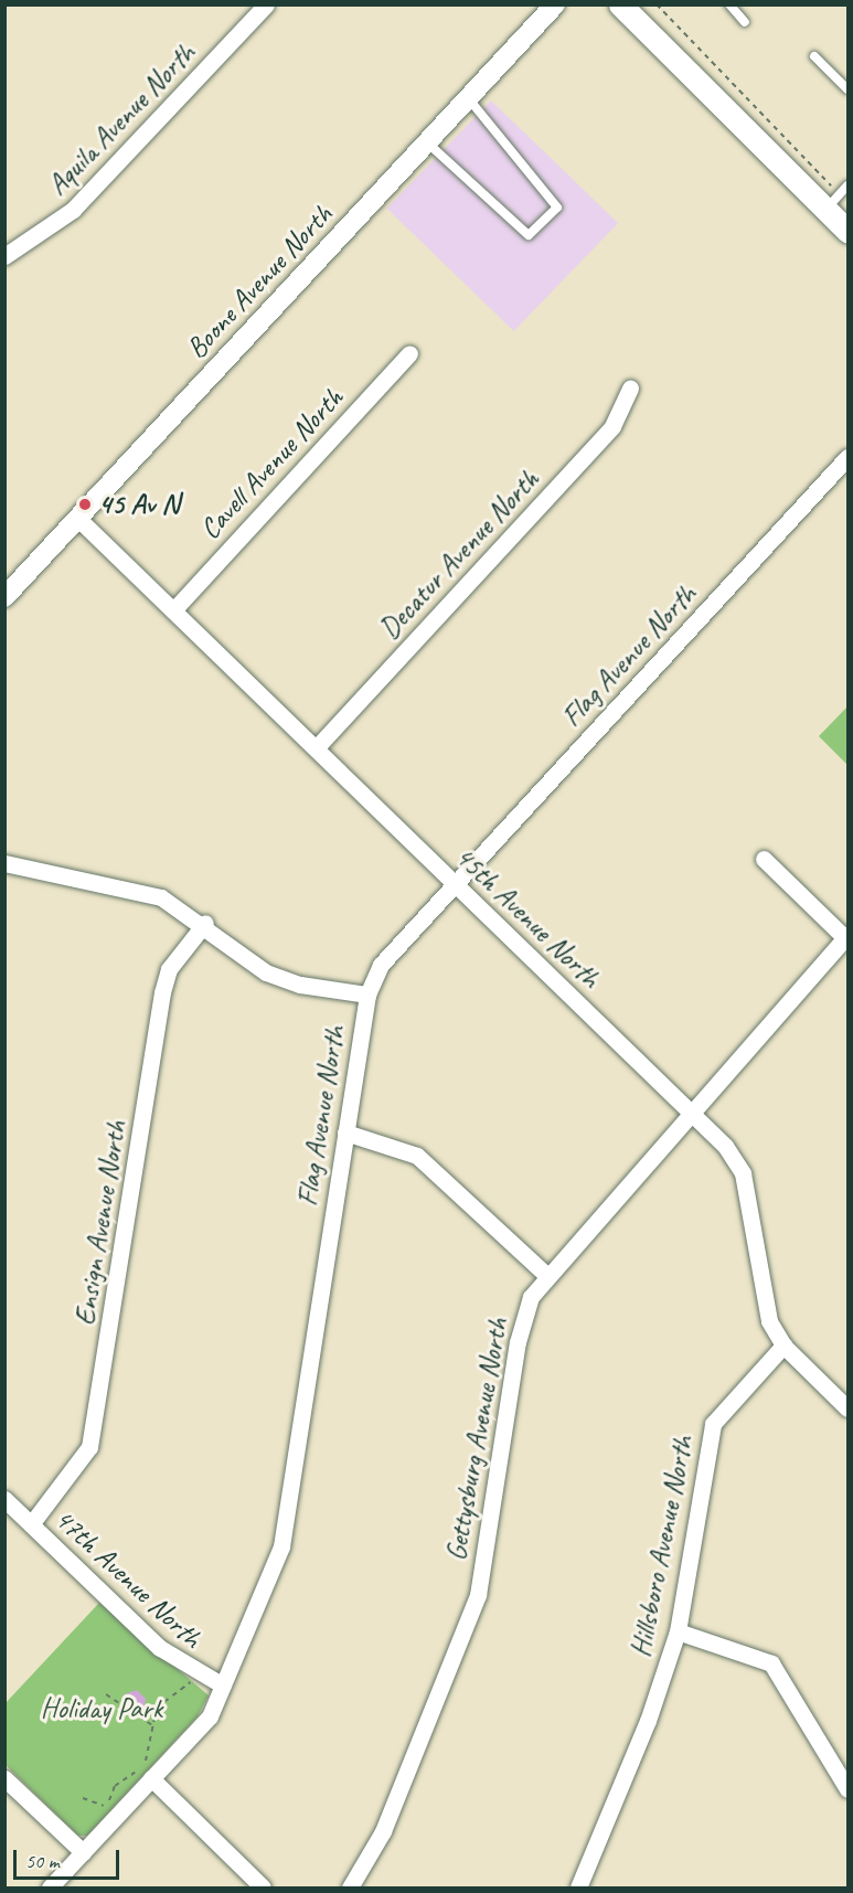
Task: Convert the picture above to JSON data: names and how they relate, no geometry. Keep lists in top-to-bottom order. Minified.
{"streets":{"street":["Aquila Avenue North","Boone Avenue North","Cavell Avenue North","Decatur Avenue North","Flag Avenue North","45th Avenue North","Ensign Avenue North","Gettysburg Avenue North","Hillsboro Avenue North","47th Avenue North"]},"crossings":[["Boone Avenue North","45th Avenue North"],["Cavell Avenue North","45th Avenue North"],["Decatur Avenue North","45th Avenue North"],["Flag Avenue North","45th Avenue North"],["Flag Avenue North","47th Avenue North"],["45th Avenue North","Gettysburg Avenue North"],["45th Avenue North","Hillsboro Avenue North"],["Ensign Avenue North","47th Avenue North"]],"parks":["Holiday Park"],"places":["45 Av N"],"scale_bar":"50 m"}
